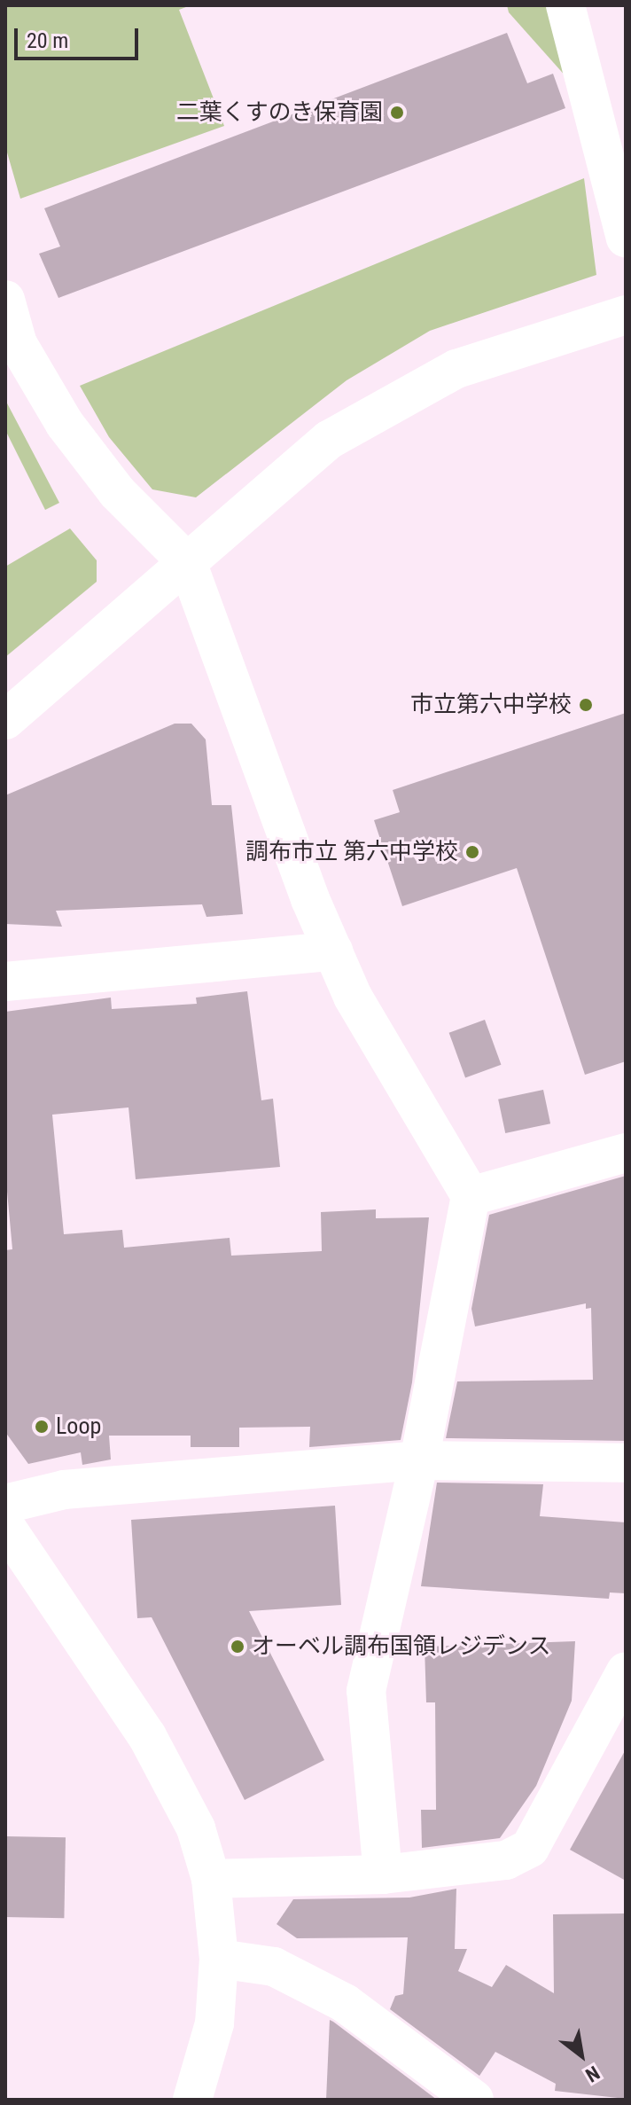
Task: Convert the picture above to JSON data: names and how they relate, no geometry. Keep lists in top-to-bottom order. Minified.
{"places":["二葉くすのき保育園","市立第六中学校","調布市立 第六中学校","Loop","オーベル調布国領レジデンス"],"scale_bar":"20 m","north":"bottom right"}
